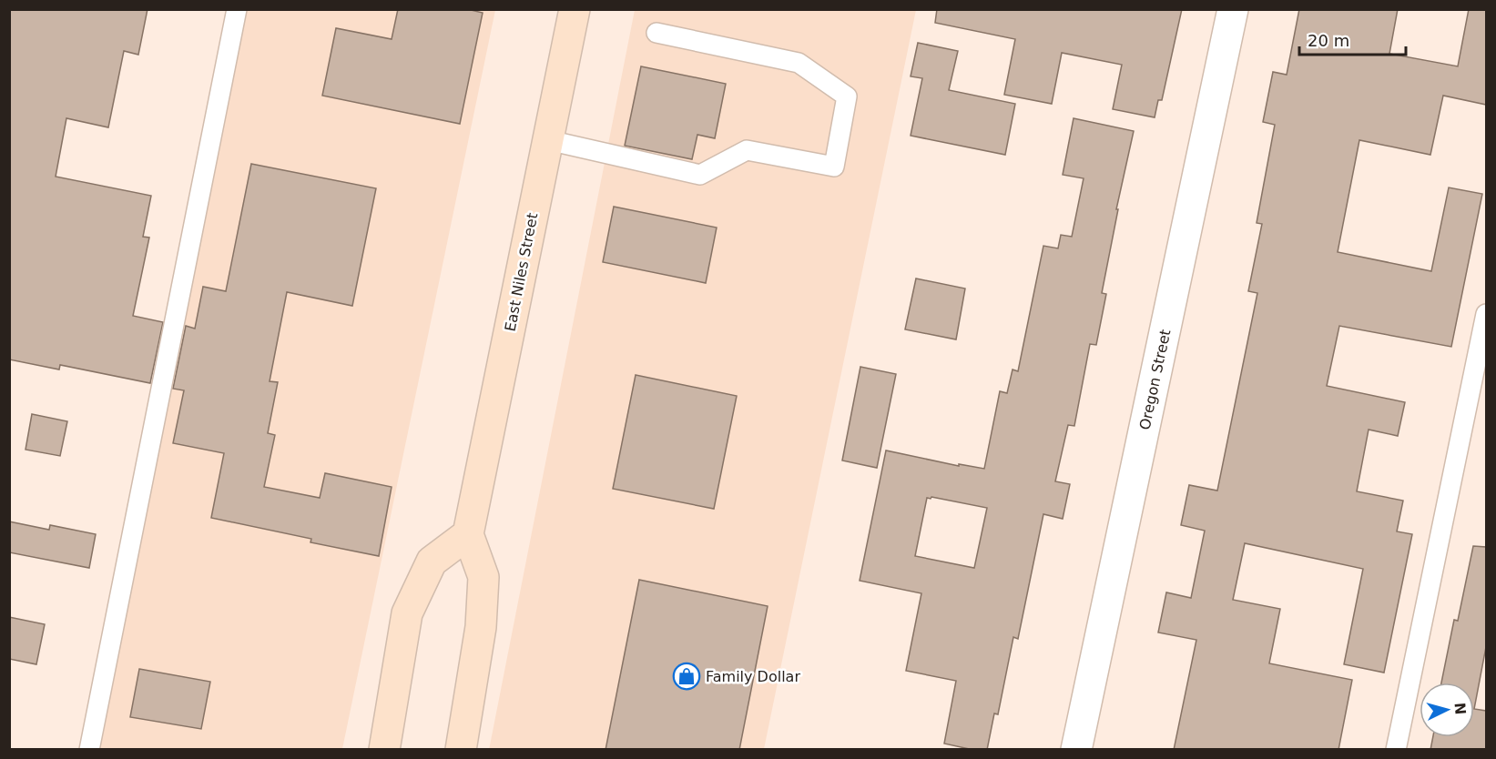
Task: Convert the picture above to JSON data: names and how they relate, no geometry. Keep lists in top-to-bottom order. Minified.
{"streets":{"main road":["East Niles Street"],"street":["Oregon Street"]},"places":{"shop":["Family Dollar"]},"scale_bar":"20 m","north":"right"}
